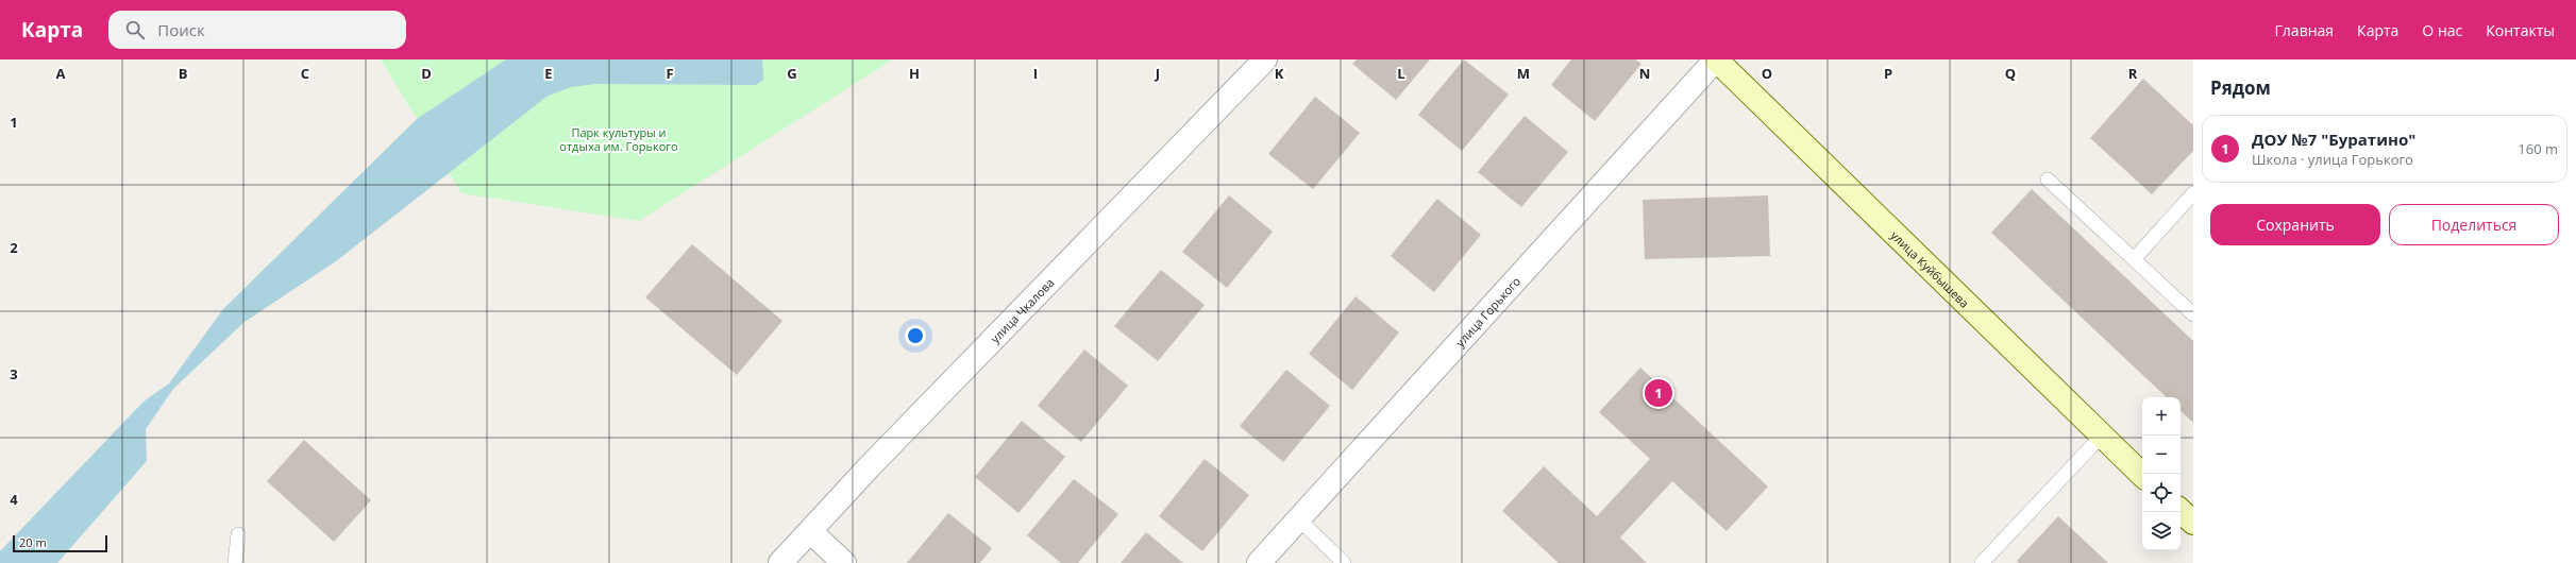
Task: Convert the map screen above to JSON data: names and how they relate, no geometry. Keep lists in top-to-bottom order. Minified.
{"streets":{"street":["улица Куйбышева","улица Чкалова","улица Горького"]},"crossings":[["улица Куйбышева","улица Горького"]],"parks":["Парк культуры и отдыха им. Горького"],"scale_bar":"20 m","page":{"header":"Карта","search":"Поиск","nav":["Главная","Карта","О нас","Контакты"],"heading":"Рядом","list":[{"mark":"1","name":"ДОУ №7 \"Буратино\"","note":"Школа · улица Горького","value":"160 m"}],"buttons":["Сохранить","Поделиться"],"pins":"1","map_buttons":["+","−"],"scale":"20 m"},"grid":{"columns":["A","B","C","D","E","F","G","H","I","J","K","L","M","N","O","P","Q","R"],"rows":["1","2","3","4"]}}
